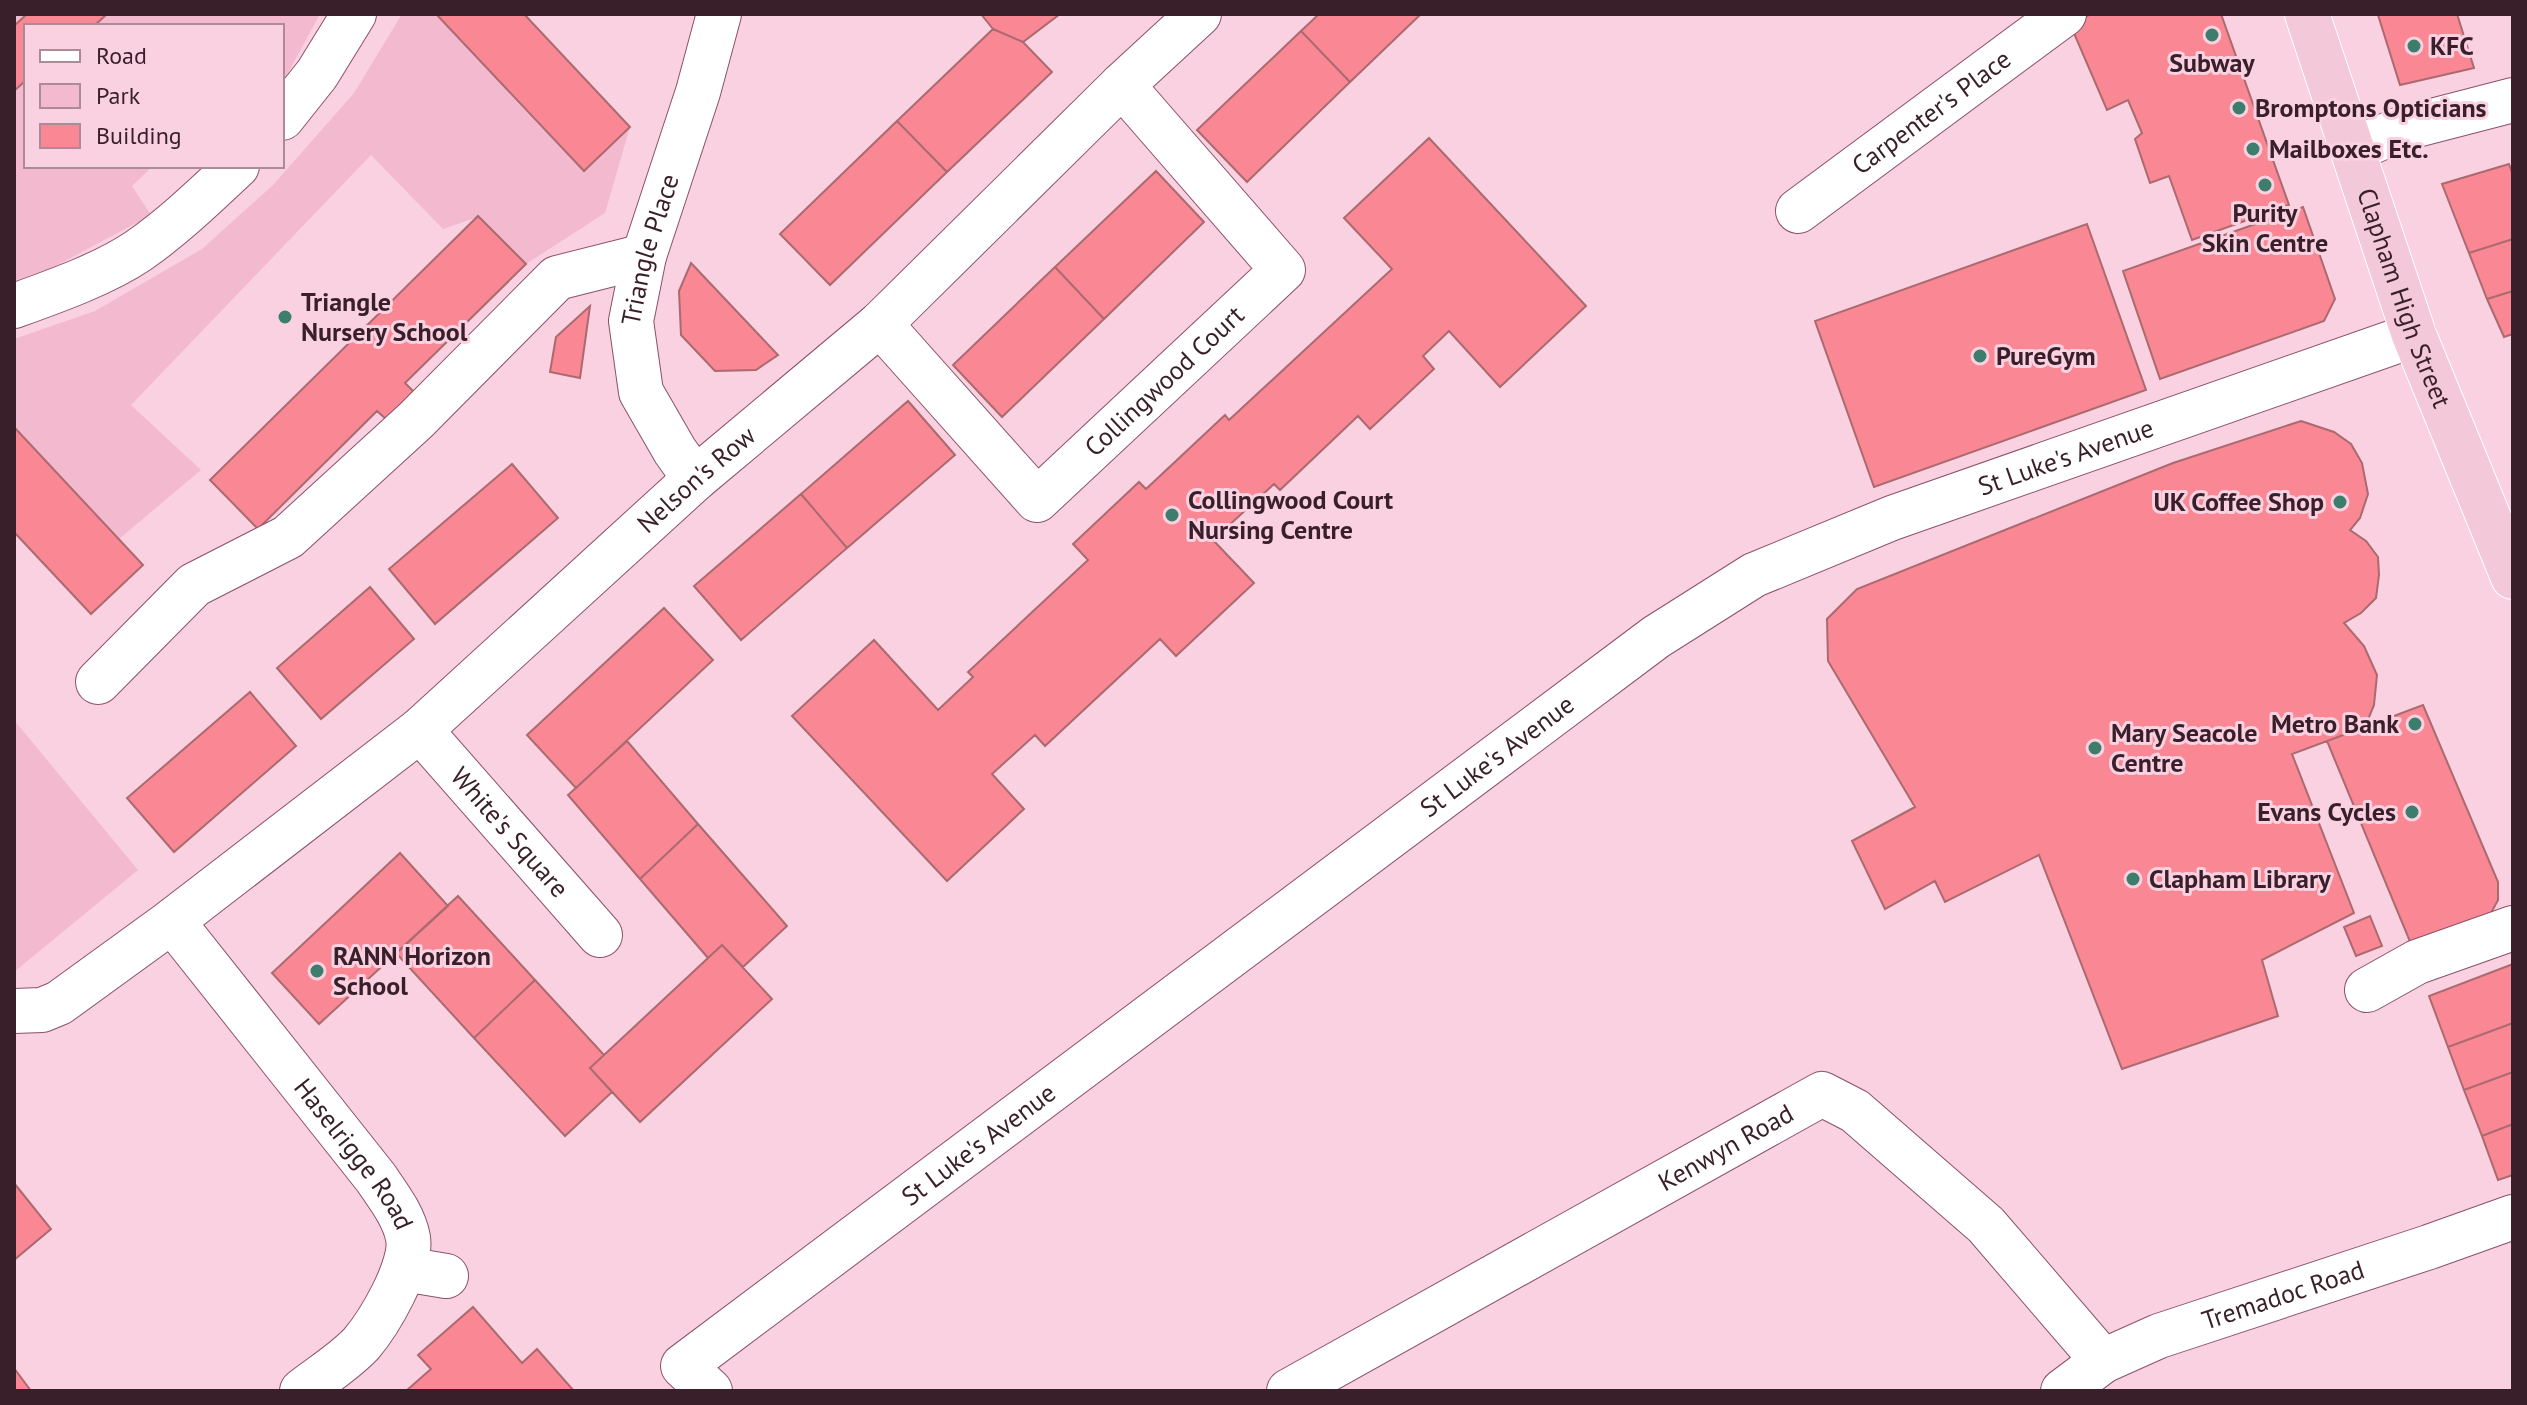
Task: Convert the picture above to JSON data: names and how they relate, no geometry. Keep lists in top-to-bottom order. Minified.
{"streets":{"highway":["Clapham High Street"],"street":["Carpenter's Place","Triangle Place","Collingwood Court","St Luke's Avenue","Nelson's Row","White's Square","Kenwyn Road","Haselrigge Road","Tremadoc Road"]},"crossings":[["Triangle Place","Nelson's Row"],["Clapham High Street","St Luke's Avenue"],["Collingwood Court","Nelson's Row"],["Nelson's Row","White's Square"],["Nelson's Row","Haselrigge Road"],["Kenwyn Road","Tremadoc Road"]],"places":["Subway","KFC","Bromptons Opticians","Mailboxes Etc.","Purity Skin Centre","Triangle Nursery School","PureGym","UK Coffee Shop","Collingwood Court Nursing Centre","Metro Bank","Mary Seacole Centre","Evans Cycles","Clapham Library","RANN Horizon School"],"legend":["Road","Park","Building"]}
